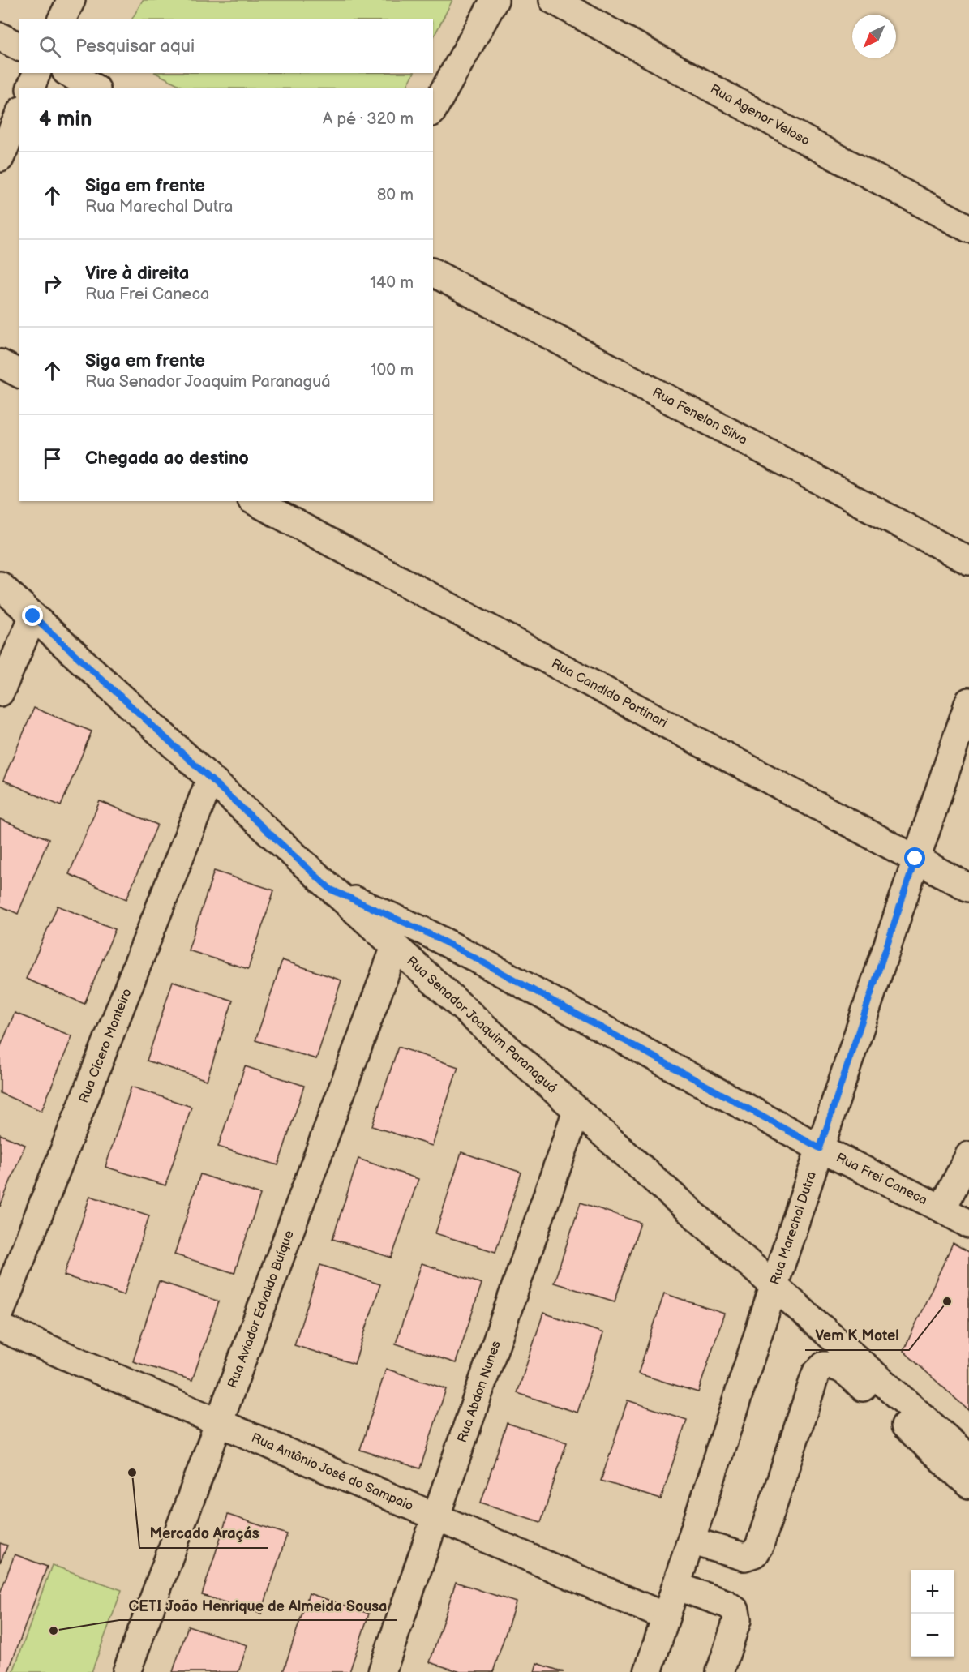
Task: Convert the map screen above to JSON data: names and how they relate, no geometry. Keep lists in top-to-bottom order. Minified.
{"streets":{"street":["Rua Agenor Veloso","Rua Fenelon Silva","Rua Candido Portinari","Rua Senador Joaquim Paranaguá","Rua Cícero Monteiro","Rua Frei Caneca","Rua Marechal Dutra","Rua Aviador Edvaldo Buíque","Rua Abdon Nunes","Rua Antônio José do Sampaio"]},"crossings":[["Rua Candido Portinari","Rua Marechal Dutra"],["Rua Senador Joaquim Paranaguá","Rua Cícero Monteiro"],["Rua Senador Joaquim Paranaguá","Rua Frei Caneca"],["Rua Senador Joaquim Paranaguá","Rua Marechal Dutra"],["Rua Senador Joaquim Paranaguá","Rua Aviador Edvaldo Buíque"],["Rua Senador Joaquim Paranaguá","Rua Abdon Nunes"],["Rua Frei Caneca","Rua Marechal Dutra"],["Rua Marechal Dutra","Rua Antônio José do Sampaio"],["Rua Aviador Edvaldo Buíque","Rua Antônio José do Sampaio"],["Rua Abdon Nunes","Rua Antônio José do Sampaio"]],"places":["Vem K Motel","Mercado Araçás","CETI João Henrique de Almeida Sousa"],"north":"bottom left","page":{"search":"Pesquisar aqui","heading":["4 min","A pé · 320 m"],"list":[["Siga em frente","Rua Marechal Dutra","80 m"],["Vire à direita","Rua Frei Caneca","140 m"],["Siga em frente","Rua Senador Joaquim Paranaguá","100 m"],"Chegada ao destino"],"map_buttons":["+","−"]}}
